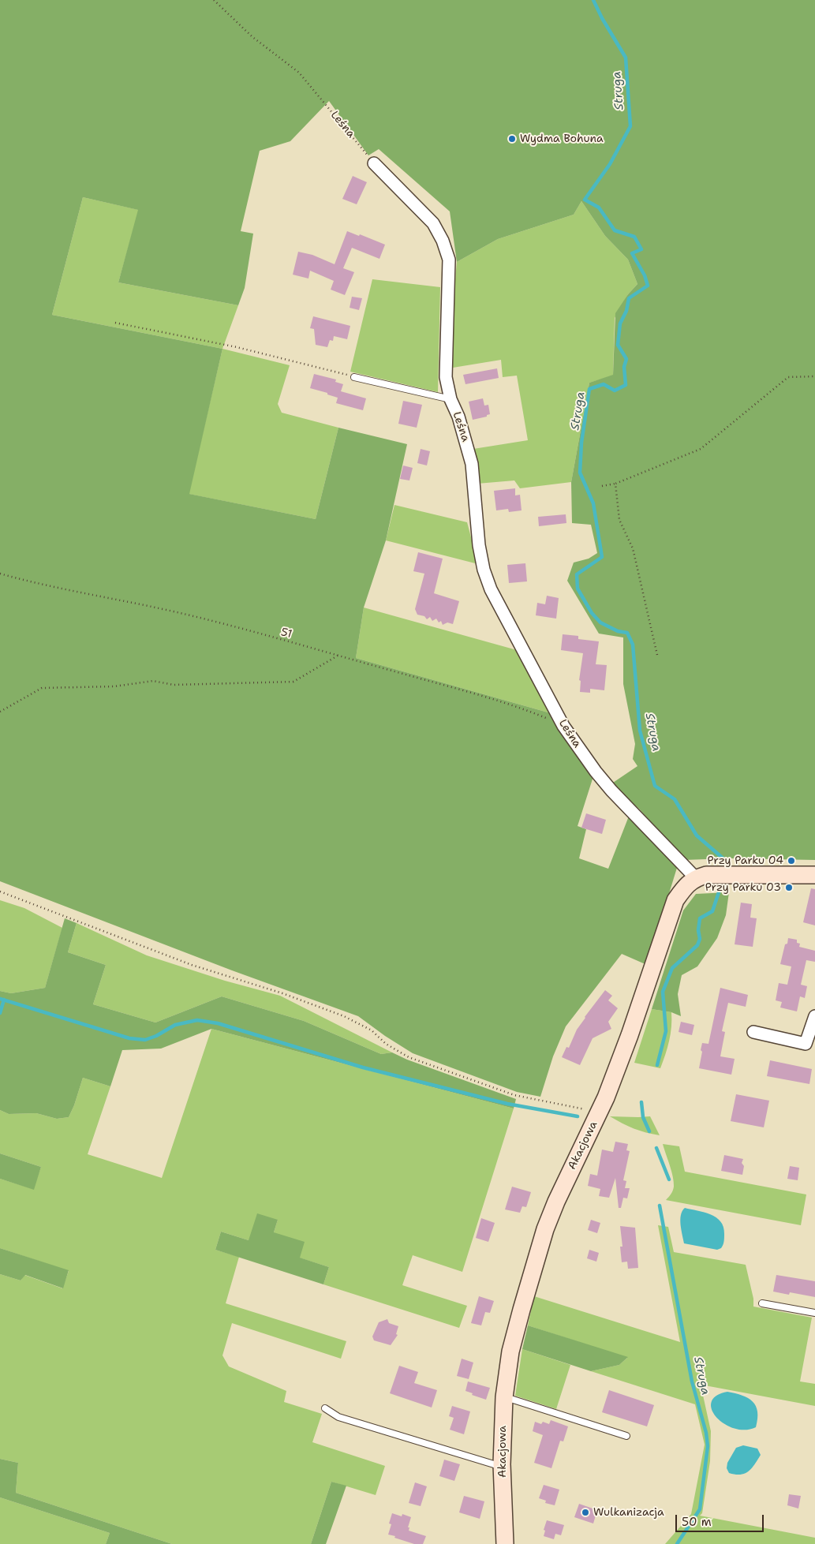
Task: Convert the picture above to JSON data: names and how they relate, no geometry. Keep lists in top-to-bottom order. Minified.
{"streets":{"street":["Leśna","Akacjowa"],"path":["51"]},"crossings":[["Leśna","51"],["Leśna","Akacjowa"]],"water":["Struga"],"places":["Wydma Bohuna","Przy Parku 04","Przy Parku 03","Wulkanizacja"],"scale_bar":"50 m"}
